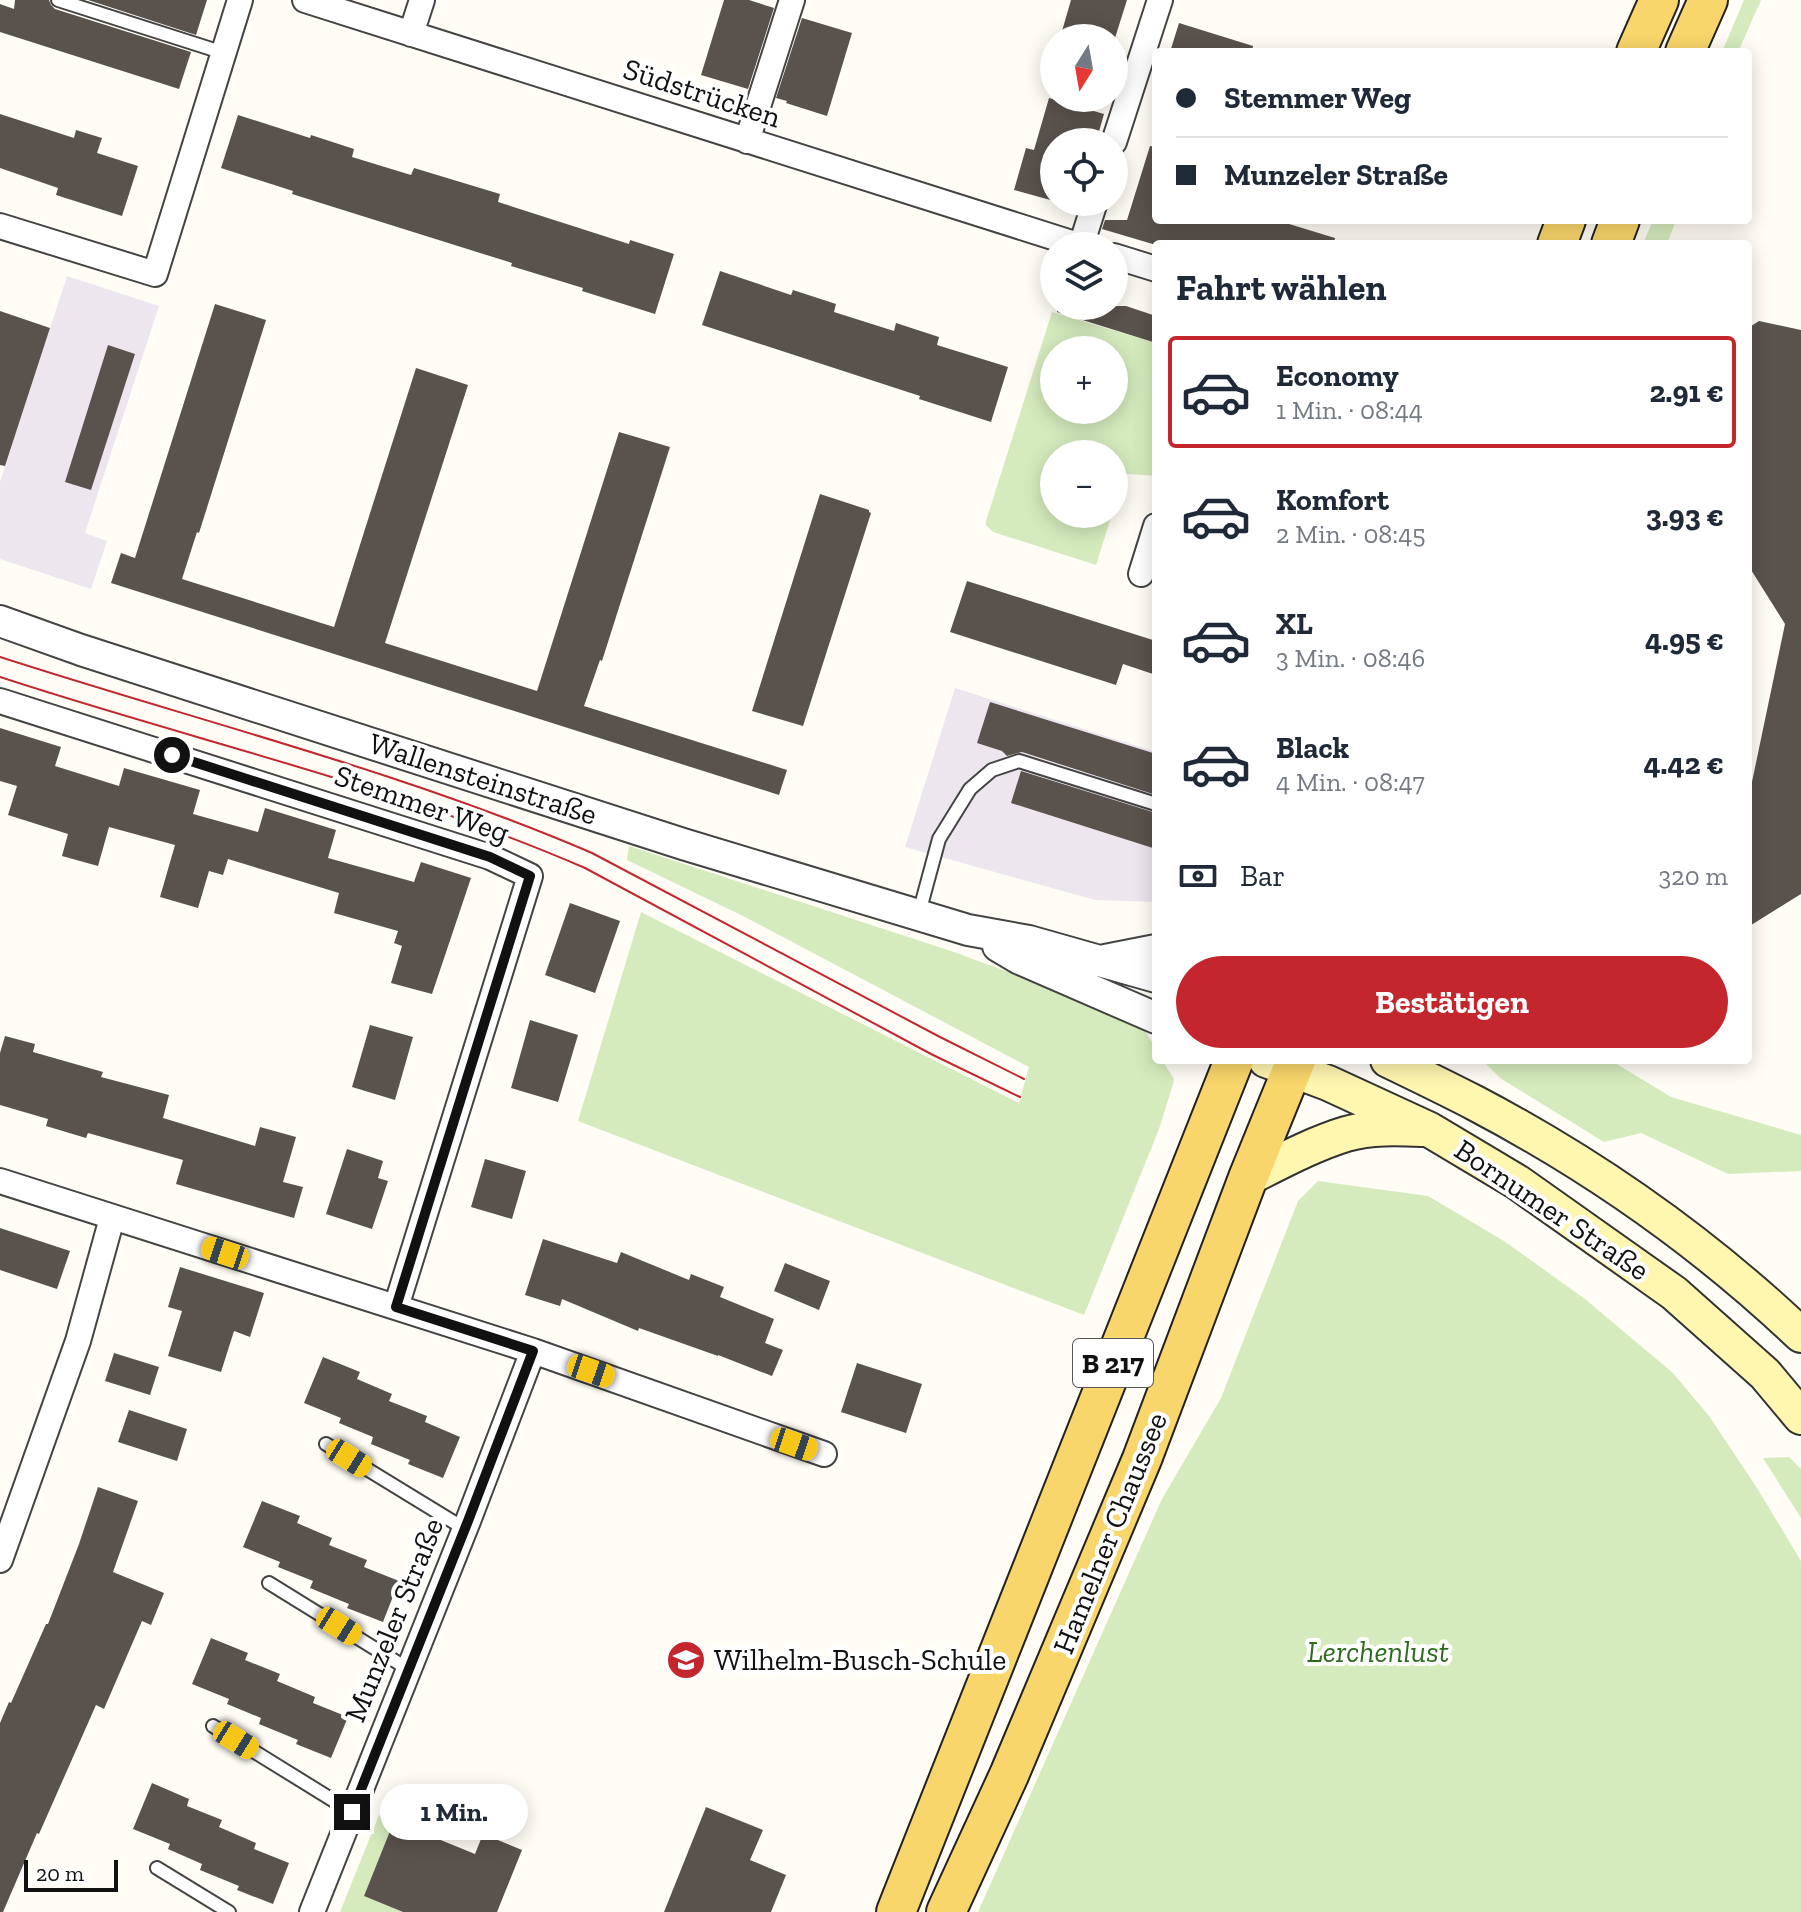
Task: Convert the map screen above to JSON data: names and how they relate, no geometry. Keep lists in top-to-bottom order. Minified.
{"streets":{"main road":["Bornumer Straße","B 217","Hamelner Chaussee"],"street":["Südstrücken","Wallensteinstraße","Stemmer Weg","Munzeler Straße"]},"parks":["Lerchenlust"],"places":{"school or university":["Wilhelm-Busch-Schule"]},"scale_bar":"20 m","north":"bottom","page":{"map_buttons":["+","−"],"banner":["Stemmer Weg","Munzeler Straße"],"heading":"Fahrt wählen","list":[{"name":"Economy","note":"1 Min. · 08:44","value":"2.91 €"},{"name":"Komfort","note":"2 Min. · 08:45","value":"3.93 €"},{"name":"XL","note":"3 Min. · 08:46","value":"4.95 €"},{"name":"Black","note":"4 Min. · 08:47","value":"4.42 €"}],"pay":["Bar","320 m"],"buttons":"Bestätigen","bubble":"1 Min.","scale":"20 m"}}
